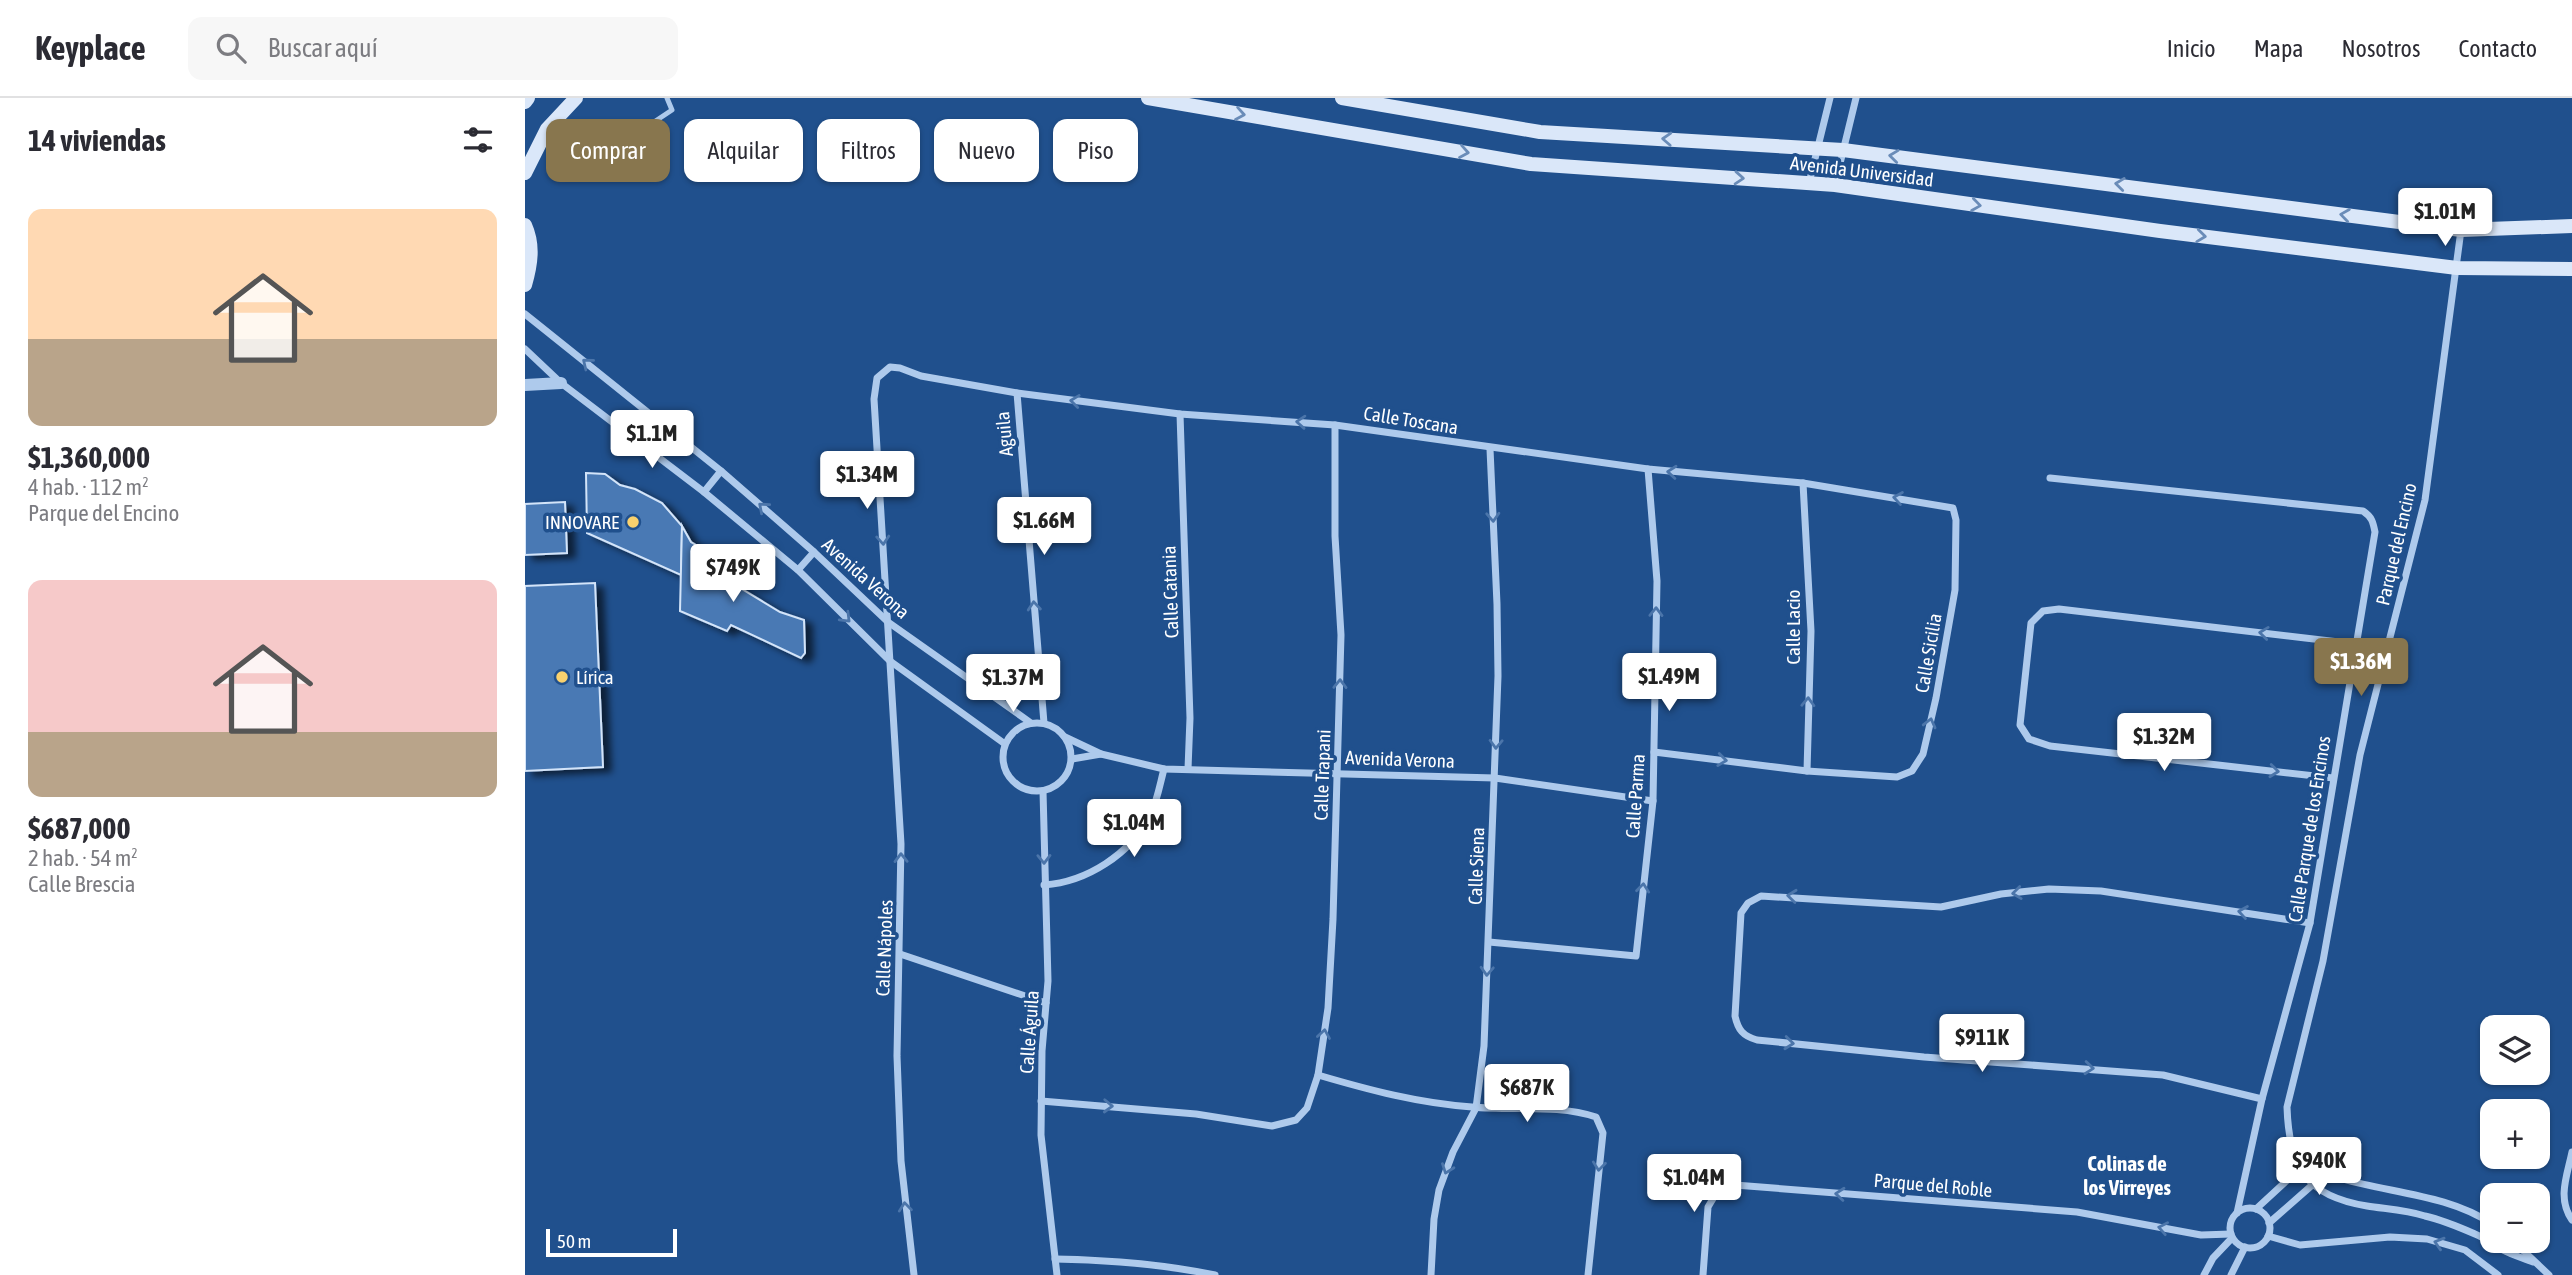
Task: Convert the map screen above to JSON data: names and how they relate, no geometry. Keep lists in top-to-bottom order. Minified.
{"streets":{"main road":["Avenida Universidad"],"street":["Calle Toscana","Aguila","Parque del Encino","Avenida Verona","Calle Catania","Calle Lacio","Calle Sicilia","Calle Trapani","Calle Parma","Calle Parque de los Encinos","Calle Siena","Calle Nápoles","Calle Águila","Parque del Roble"]},"crossings":[["Avenida Universidad","Parque del Encino"],["Calle Toscana","Aguila"],["Calle Toscana","Calle Catania"],["Calle Toscana","Calle Lacio"],["Calle Toscana","Calle Sicilia"],["Calle Toscana","Calle Trapani"],["Calle Toscana","Calle Parma"],["Calle Toscana","Calle Siena"],["Calle Toscana","Calle Nápoles"],["Aguila","Avenida Verona"],["Aguila","Calle Águila"],["Avenida Verona","Calle Catania"],["Avenida Verona","Calle Trapani"],["Avenida Verona","Calle Parma"],["Avenida Verona","Calle Siena"],["Avenida Verona","Calle Nápoles"],["Avenida Verona","Calle Águila"],["Calle Lacio","Calle Sicilia"],["Calle Trapani","Calle Águila"],["Calle Parma","Calle Siena"],["Calle Parque de los Encinos","Parque del Roble"]],"one_way":["Calle Toscana","Aguila","Calle Lacio","Calle Sicilia","Calle Siena","Parque del Roble"],"districts":["Colinas de los Virreyes"],"places":["INNOVARE","Lírica"],"scale_bar":"50 m","page":{"header":"Keyplace","search":"Buscar aquí","nav":["Inicio","Mapa","Nosotros","Contacto"],"heading":"14 viviendas","chip":["Comprar","Alquilar","Filtros","Nuevo","Piso"],"list":[{"name":"$1,360,000","note":"4 hab. · 112 m² · Parque del Encino"},{"name":"$687,000","note":"2 hab. · 54 m² · Calle Brescia"}],"price":["$1.01M","$1.1M","$1.34M","$1.66M","$749K","$1.36M","$1.49M","$1.37M","$1.32M","$1.04M","$911K","$687K","$940K","$1.04M"],"map_buttons":["+","−"],"scale":"50 m"}}
